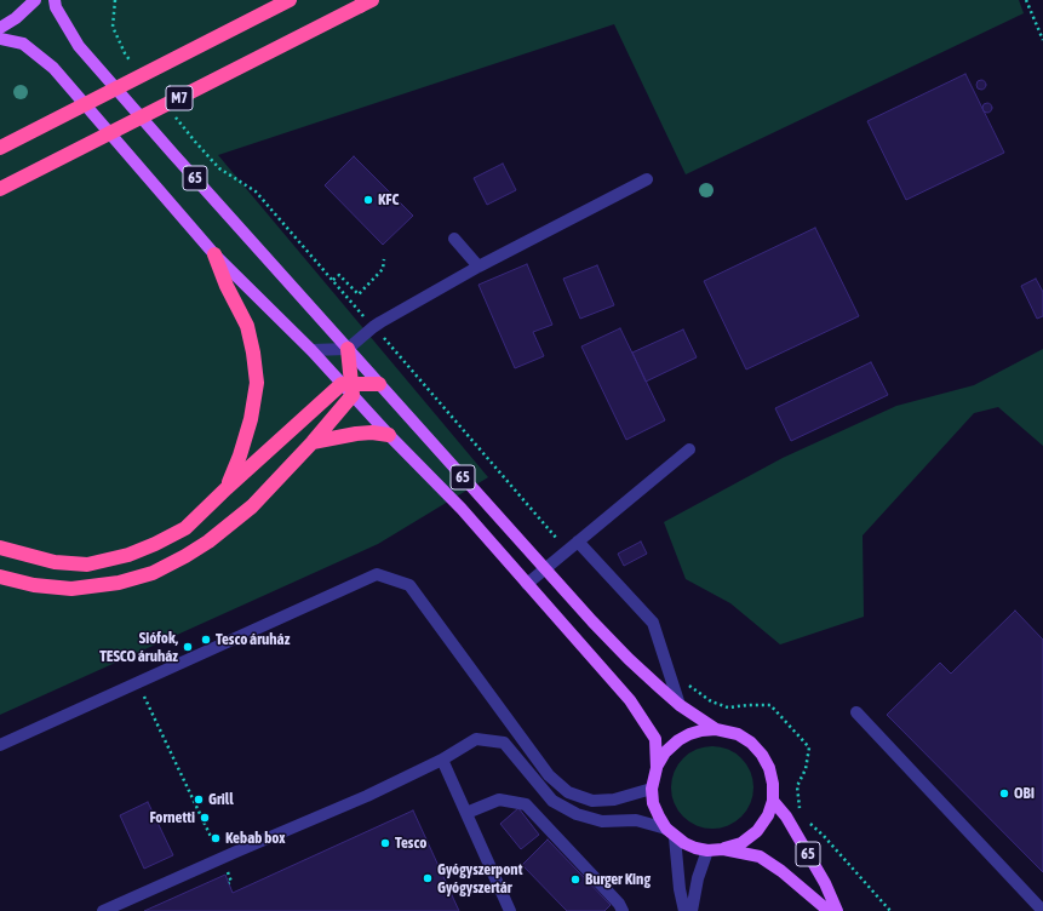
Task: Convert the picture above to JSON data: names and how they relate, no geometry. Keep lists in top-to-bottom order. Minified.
{"streets":{"highway":["M7"],"main road":["65"]},"places":["KFC","Tesco áruház","Siófok, TESCO áruház","OBI","Grill","Fornetti","Kebab box","Tesco","Gyógyszerpont Gyógyszertár","Burger King"]}
